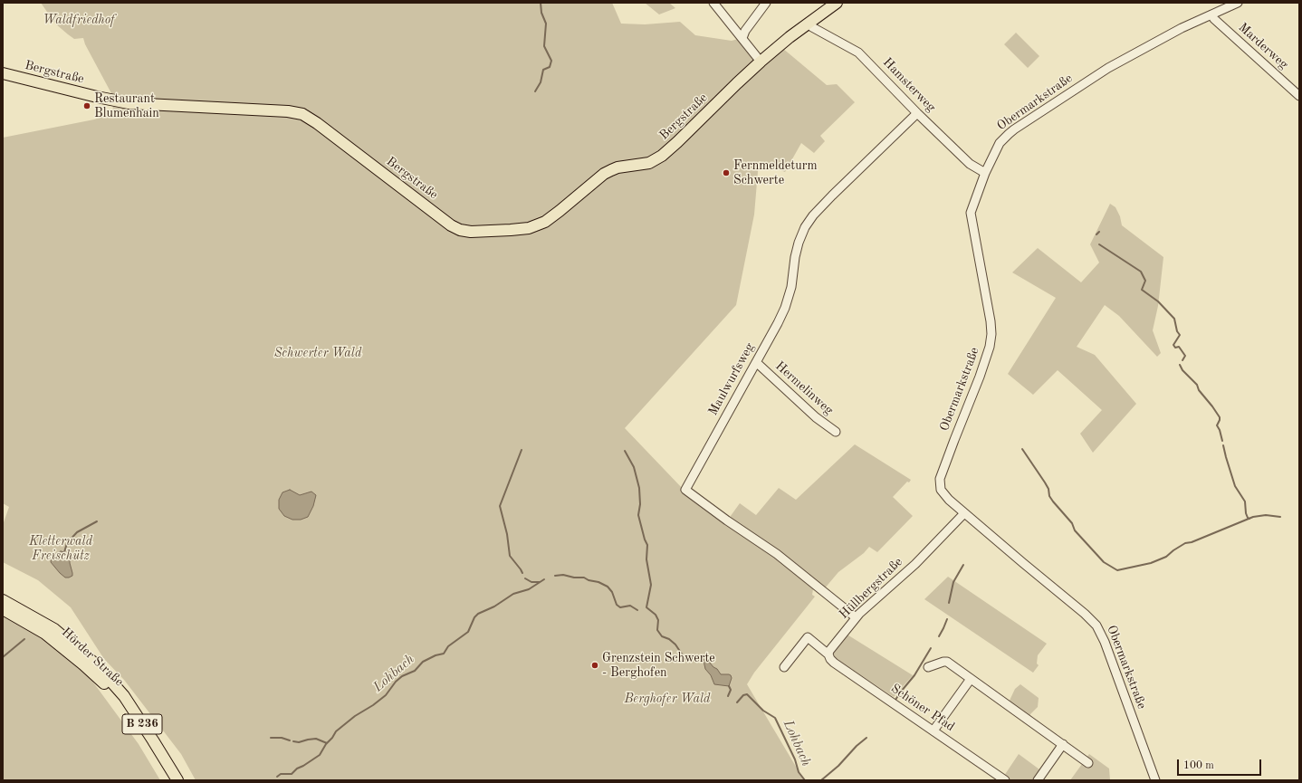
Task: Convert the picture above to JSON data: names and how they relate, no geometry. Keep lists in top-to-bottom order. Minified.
{"streets":{"main road":["Bergstraße","Hörder Straße","B 236"],"street":["Marderweg","Hamsterweg","Obermarkstraße","Maulwurfsweg","Hermelinweg","Hüllbergstraße","Schöner Pfad"]},"crossings":[["Marderweg","Obermarkstraße"],["Bergstraße","Hamsterweg"],["Hamsterweg","Obermarkstraße"],["Hamsterweg","Maulwurfsweg"],["Obermarkstraße","Hüllbergstraße"],["Maulwurfsweg","Hermelinweg"],["Maulwurfsweg","Hüllbergstraße"],["Hüllbergstraße","Schöner Pfad"]],"water":["Lohbach"],"parks":["Waldfriedhof","Schwerter Wald","Kletterwald Freischütz","Berghofer Wald"],"places":["Restaurant Blumenhain","Fernmeldeturm Schwerte","Grenzstein Schwerte - Berghofen"],"scale_bar":"100 m"}
